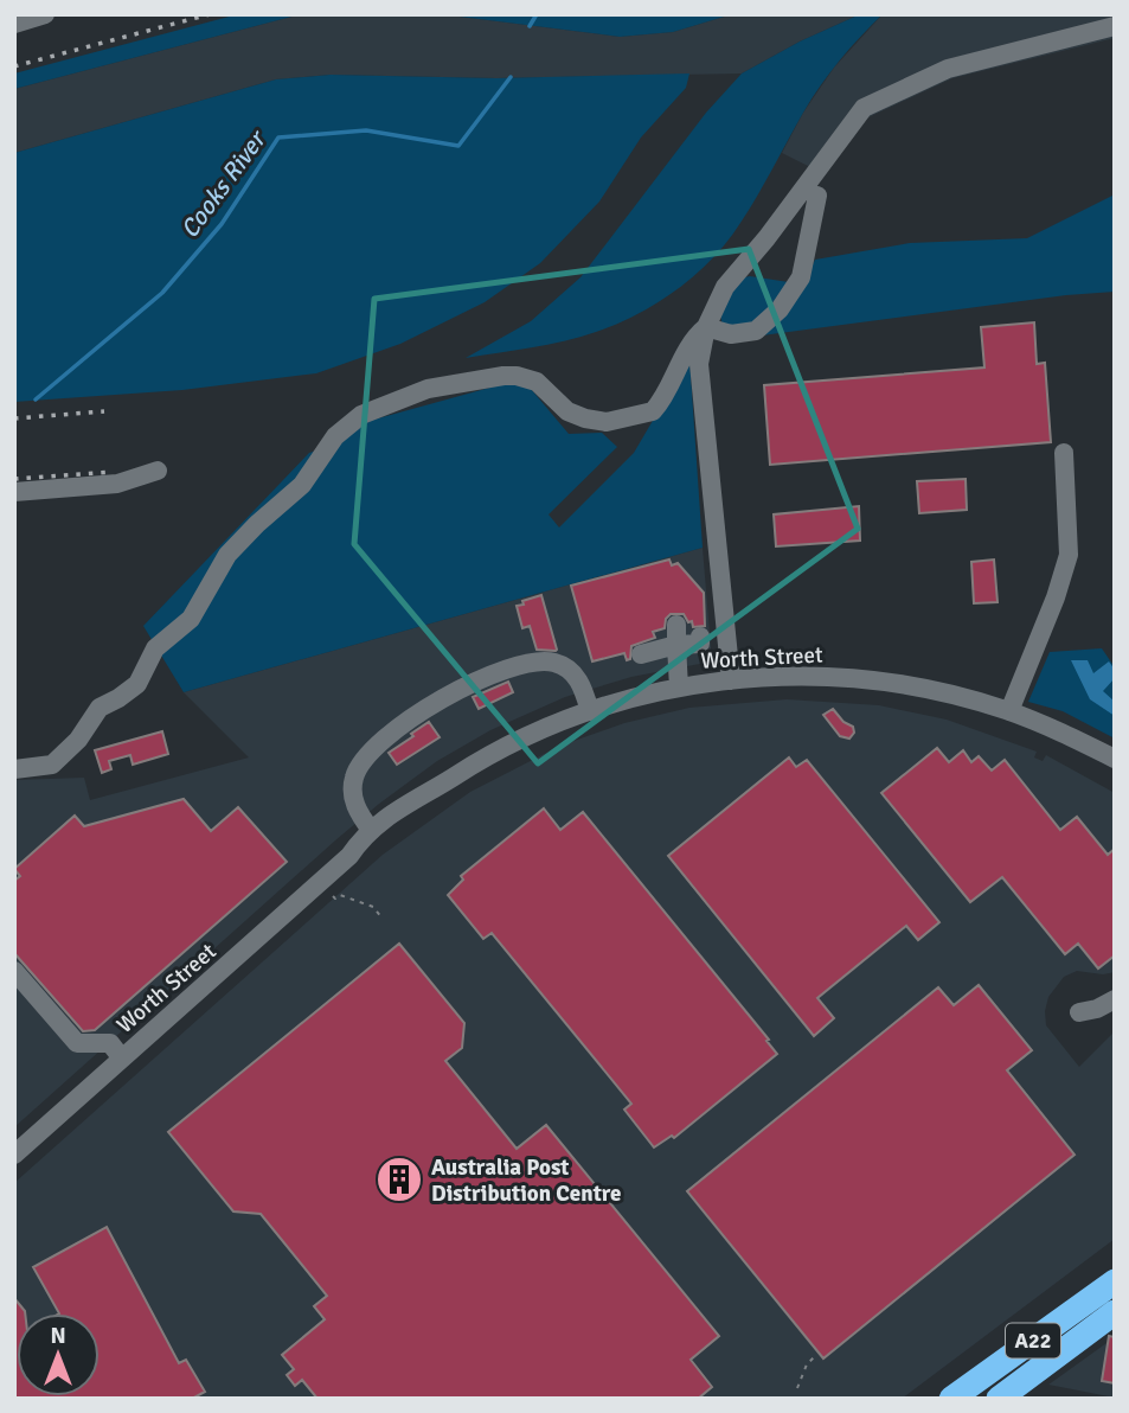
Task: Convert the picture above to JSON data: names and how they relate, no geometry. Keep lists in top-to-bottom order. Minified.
{"streets":{"highway":["A22"],"street":["Worth Street"]},"water":["Cooks River"],"places":{"building":["Australia Post Distribution Centre"]},"north":"top"}
